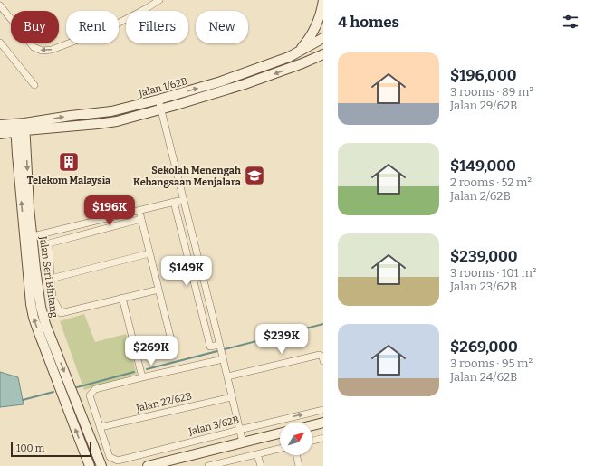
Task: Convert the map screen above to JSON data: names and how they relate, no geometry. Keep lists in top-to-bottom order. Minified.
{"streets":{"street":["Jalan 1/62B","Jalan Seri Bintang","Jalan 22/62B","Jalan 3/62B"]},"crossings":[["Jalan 1/62B","Jalan Seri Bintang"],["Jalan 22/62B","Jalan 3/62B"]],"places":{"building":["Telekom Malaysia"],"school or university":["Sekolah Menengah Kebangsaan Menjalara"]},"scale_bar":"100 m","north":"top right","page":{"heading":"4 homes","chip":["Buy","Rent","Filters","New"],"list":[{"name":"$196,000","note":"3 rooms · 89 m² · Jalan 29/62B"},{"name":"$149,000","note":"2 rooms · 52 m² · Jalan 2/62B"},{"name":"$239,000","note":"3 rooms · 101 m² · Jalan 23/62B"},{"name":"$269,000","note":"3 rooms · 95 m² · Jalan 24/62B"}],"price":["$196K","$149K","$239K","$269K"],"scale":"100 m"}}
